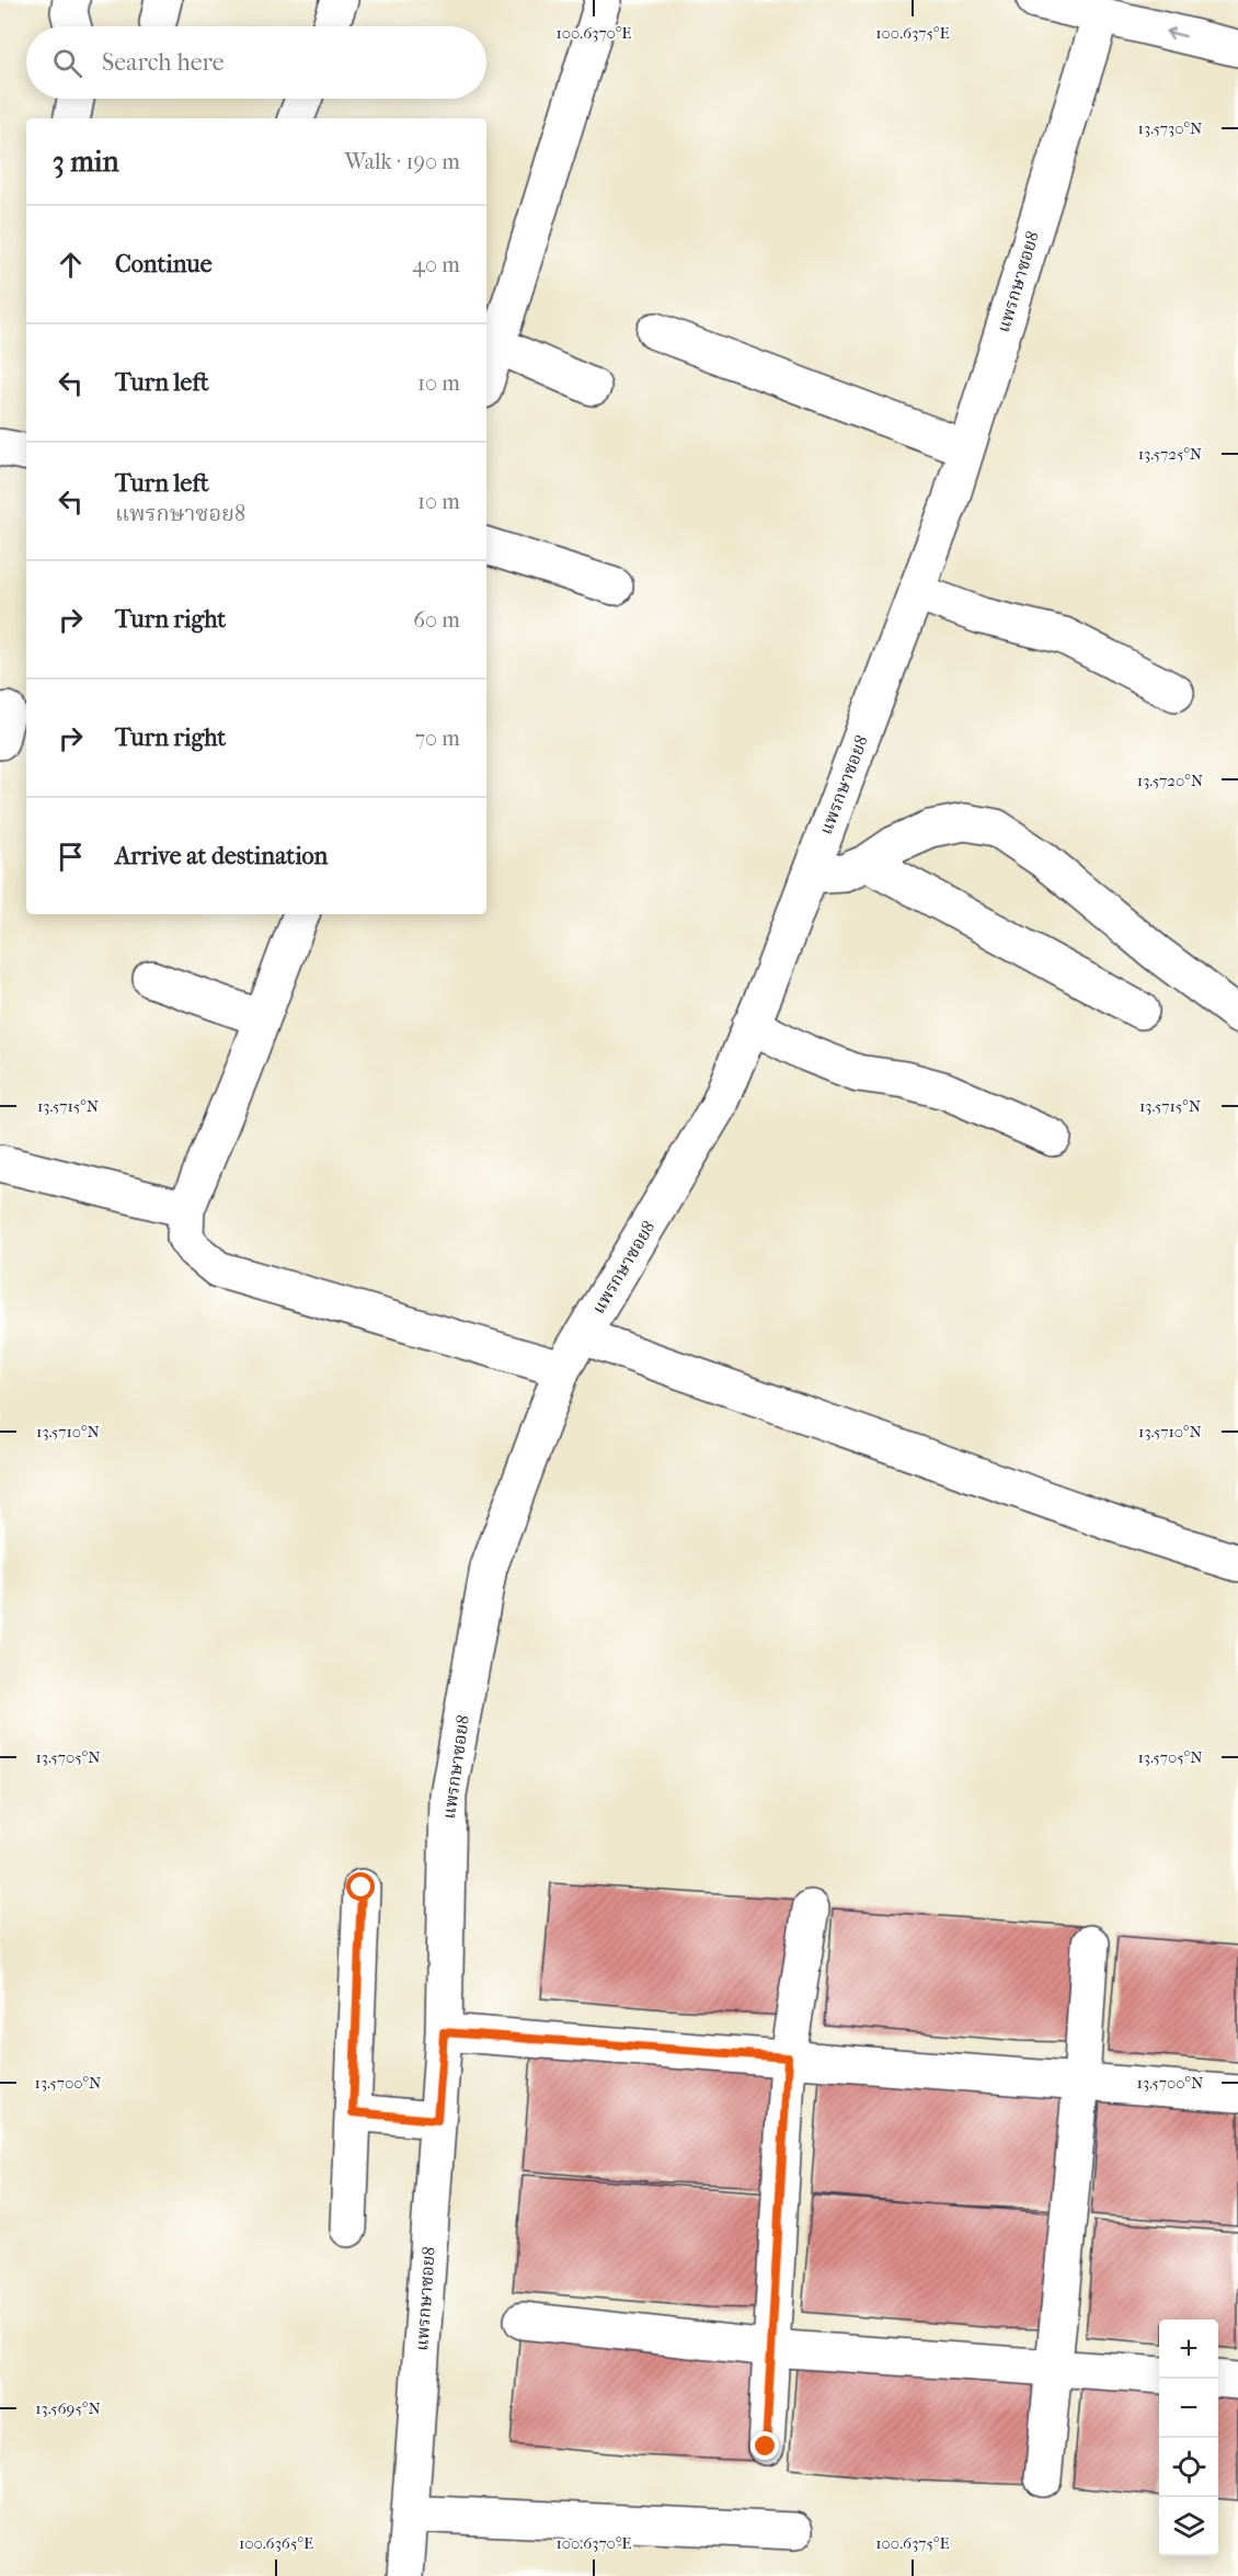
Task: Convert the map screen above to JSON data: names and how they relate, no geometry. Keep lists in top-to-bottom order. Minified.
{"streets":{"street":["แพรกษาซอย8"]},"page":{"search":"Search here","heading":["3 min","Walk · 190 m"],"list":[["Continue","40 m"],["Turn left","10 m"],["Turn left","แพรกษาซอย8","10 m"],["Turn right","60 m"],["Turn right","70 m"],"Arrive at destination"],"map_buttons":["+","−"]},"coordinates":["100.6370°E","100.6375°E","13.5730°N","13.5725°N","13.5720°N","13.5715°N","13.5710°N","13.5705°N","13.5700°N","13.5695°N","100.6365°E"]}
